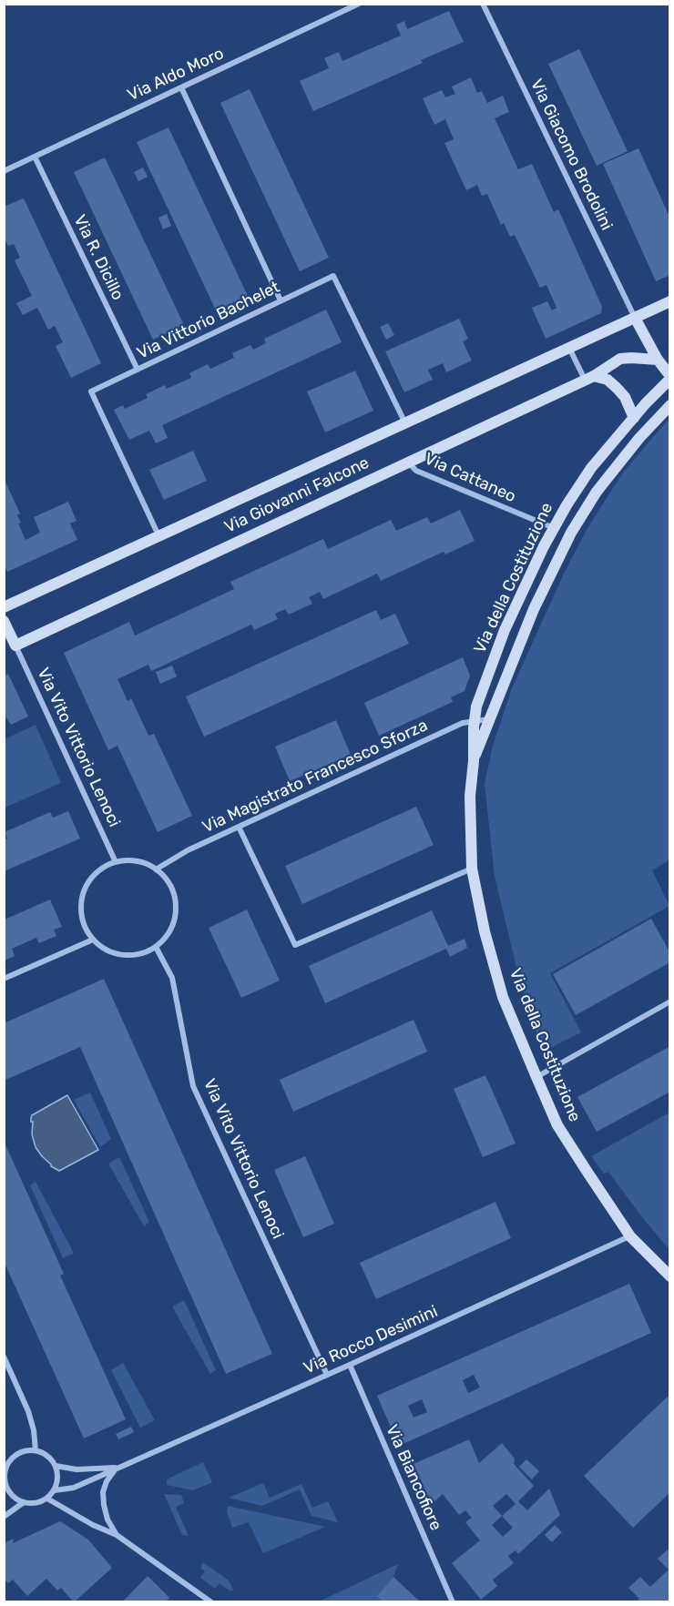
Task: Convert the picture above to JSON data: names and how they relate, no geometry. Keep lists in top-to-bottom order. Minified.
{"streets":{"street":["Via Aldo Moro","Via Giacomo Brodolini","Via R. Dicillo","Via Vittorio Bachelet","Via Cattaneo","Via Giovanni Falcone","Via della Costituzione","Via Vito Vittorio Lenoci","Via Magistrato Francesco Sforza","Via Rocco Desimini","Via Biancofiore"]},"crossings":[["Via Aldo Moro","Via R. Dicillo"],["Via R. Dicillo","Via Vittorio Bachelet"],["Via Cattaneo","Via Giovanni Falcone"],["Via Cattaneo","Via della Costituzione"],["Via Giovanni Falcone","Via Vito Vittorio Lenoci"],["Via della Costituzione","Via Magistrato Francesco Sforza"],["Via della Costituzione","Via Rocco Desimini"],["Via Vito Vittorio Lenoci","Via Magistrato Francesco Sforza"],["Via Vito Vittorio Lenoci","Via Rocco Desimini"],["Via Rocco Desimini","Via Biancofiore"]]}
